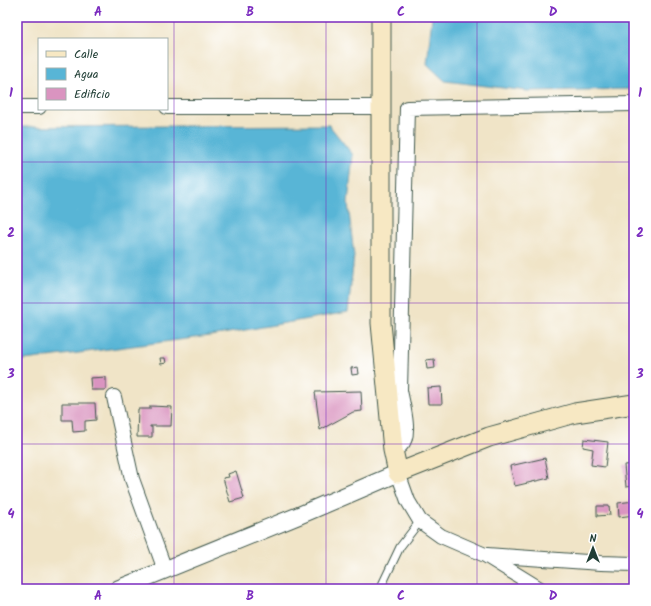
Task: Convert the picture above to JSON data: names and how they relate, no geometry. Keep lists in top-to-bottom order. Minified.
{"legend":["Calle","Agua","Edificio"],"north":"top","grid":{"columns":["A","B","C","D"],"rows":["1","2","3","4"]}}
